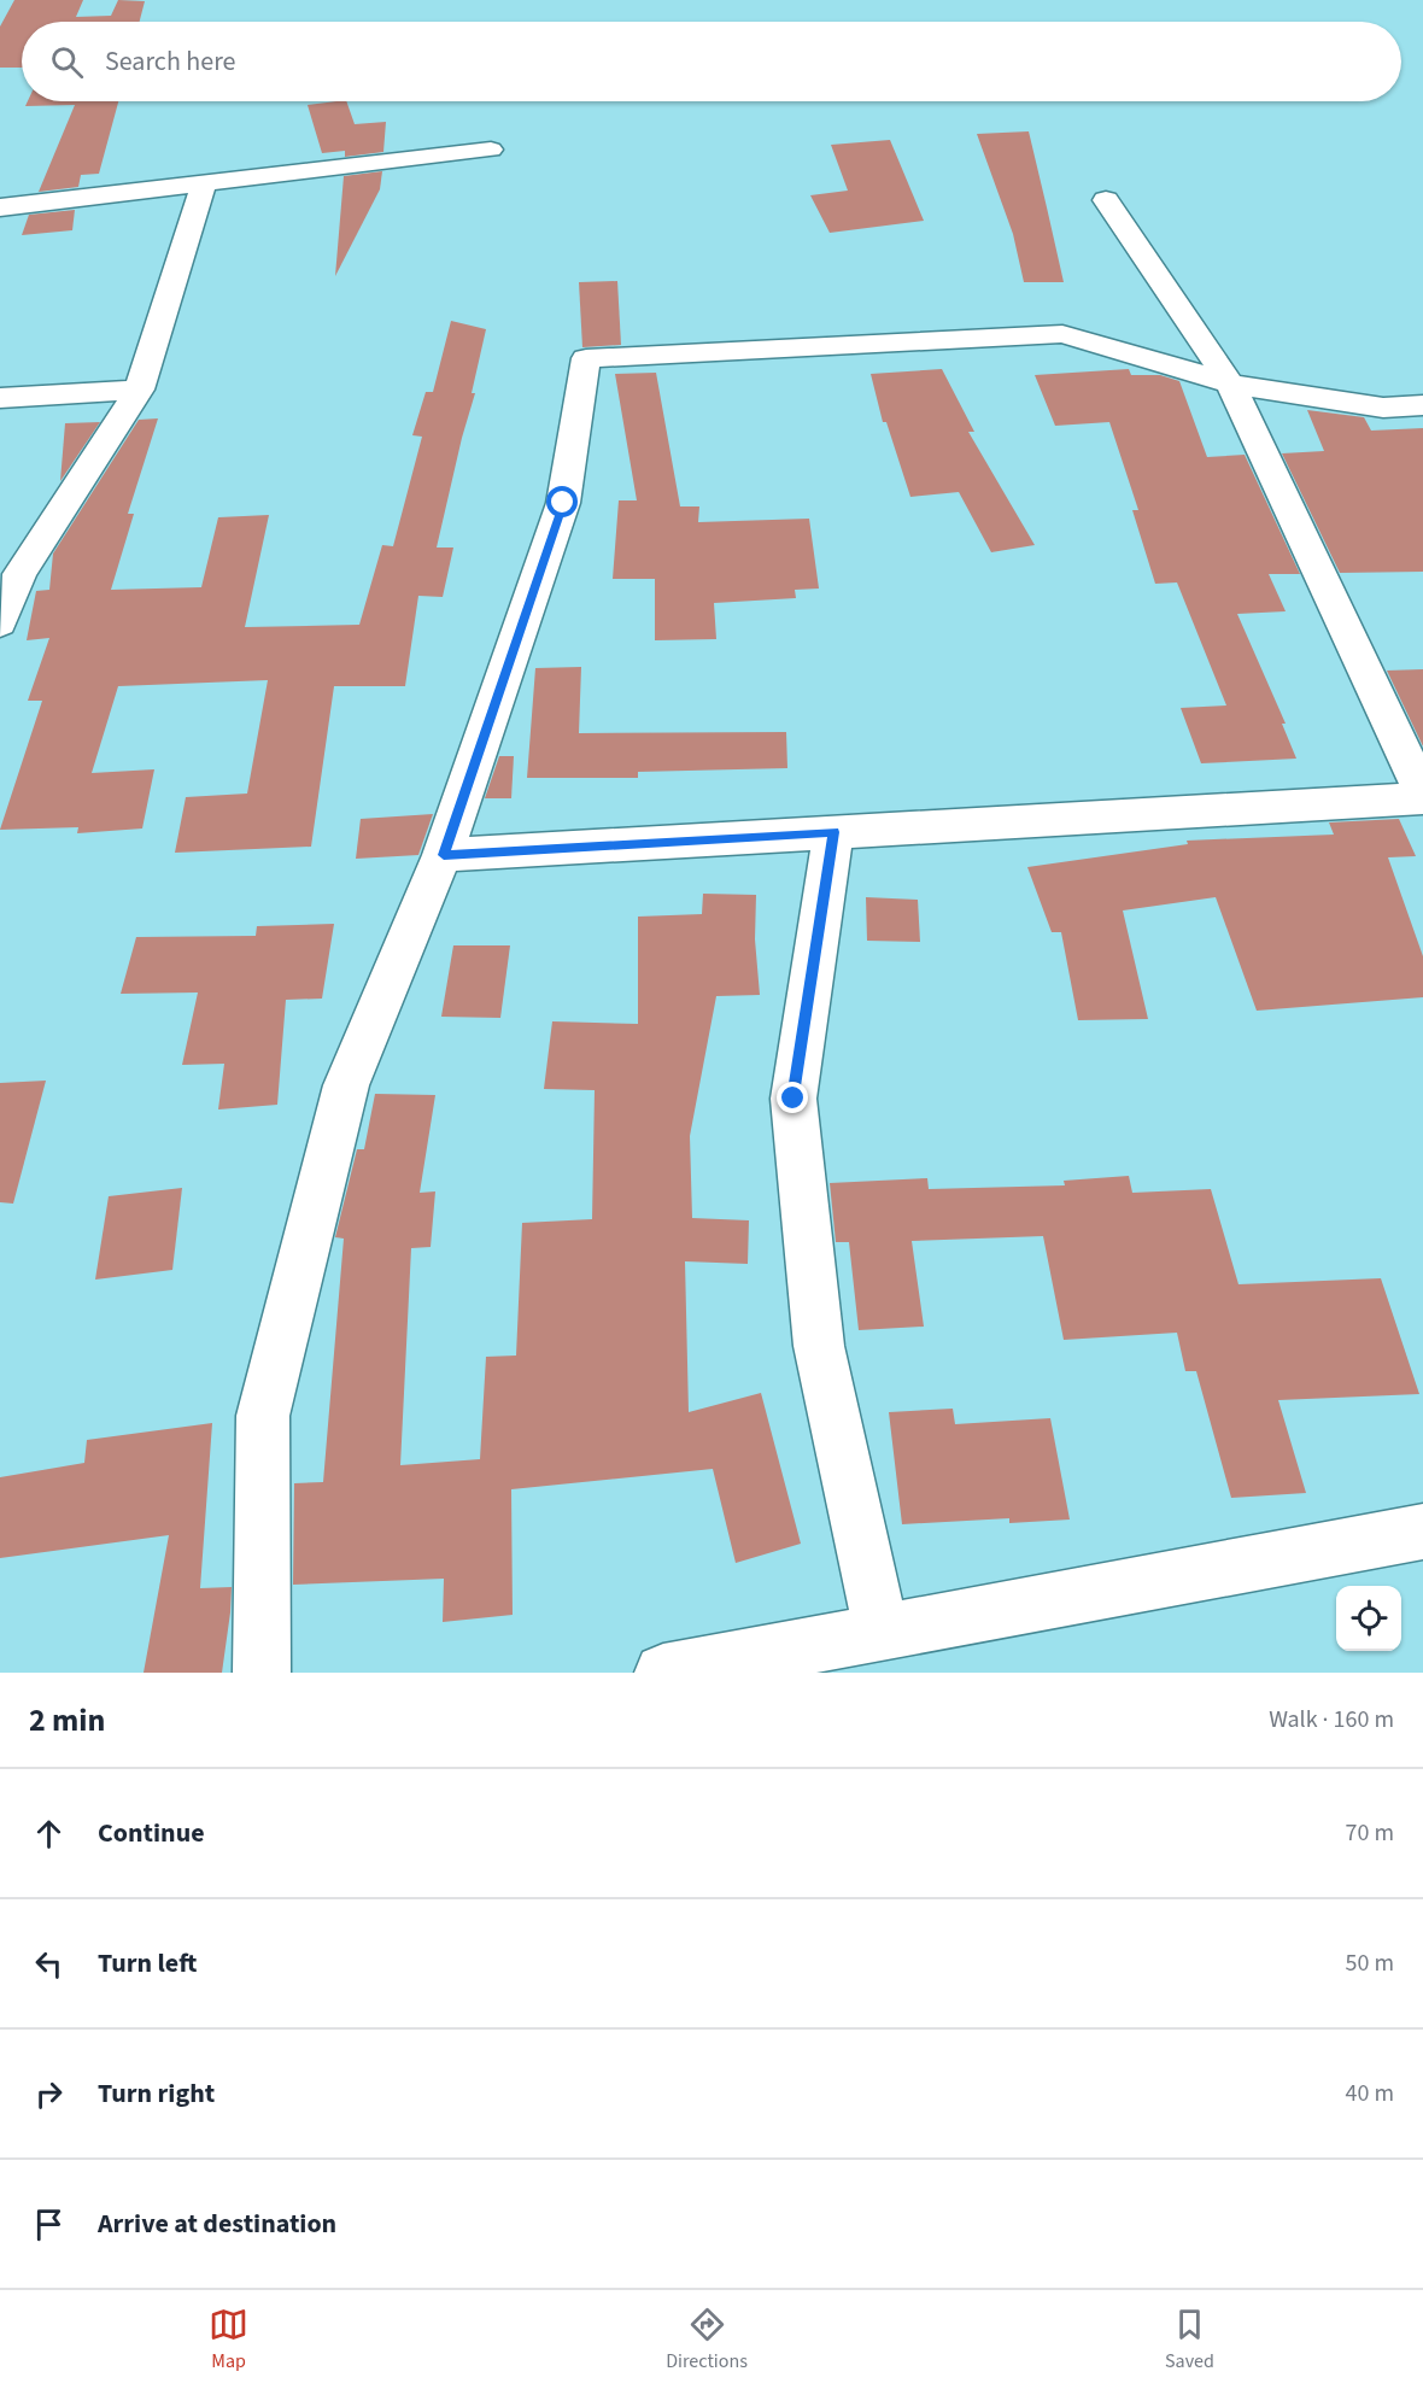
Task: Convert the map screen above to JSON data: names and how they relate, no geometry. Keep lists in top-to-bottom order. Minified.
{"page":{"search":"Search here","heading":["2 min","Walk · 160 m"],"list":[["Continue","70 m"],["Turn left","50 m"],["Turn right","40 m"],"Arrive at destination"],"nav":["Map","Directions","Saved"]}}
